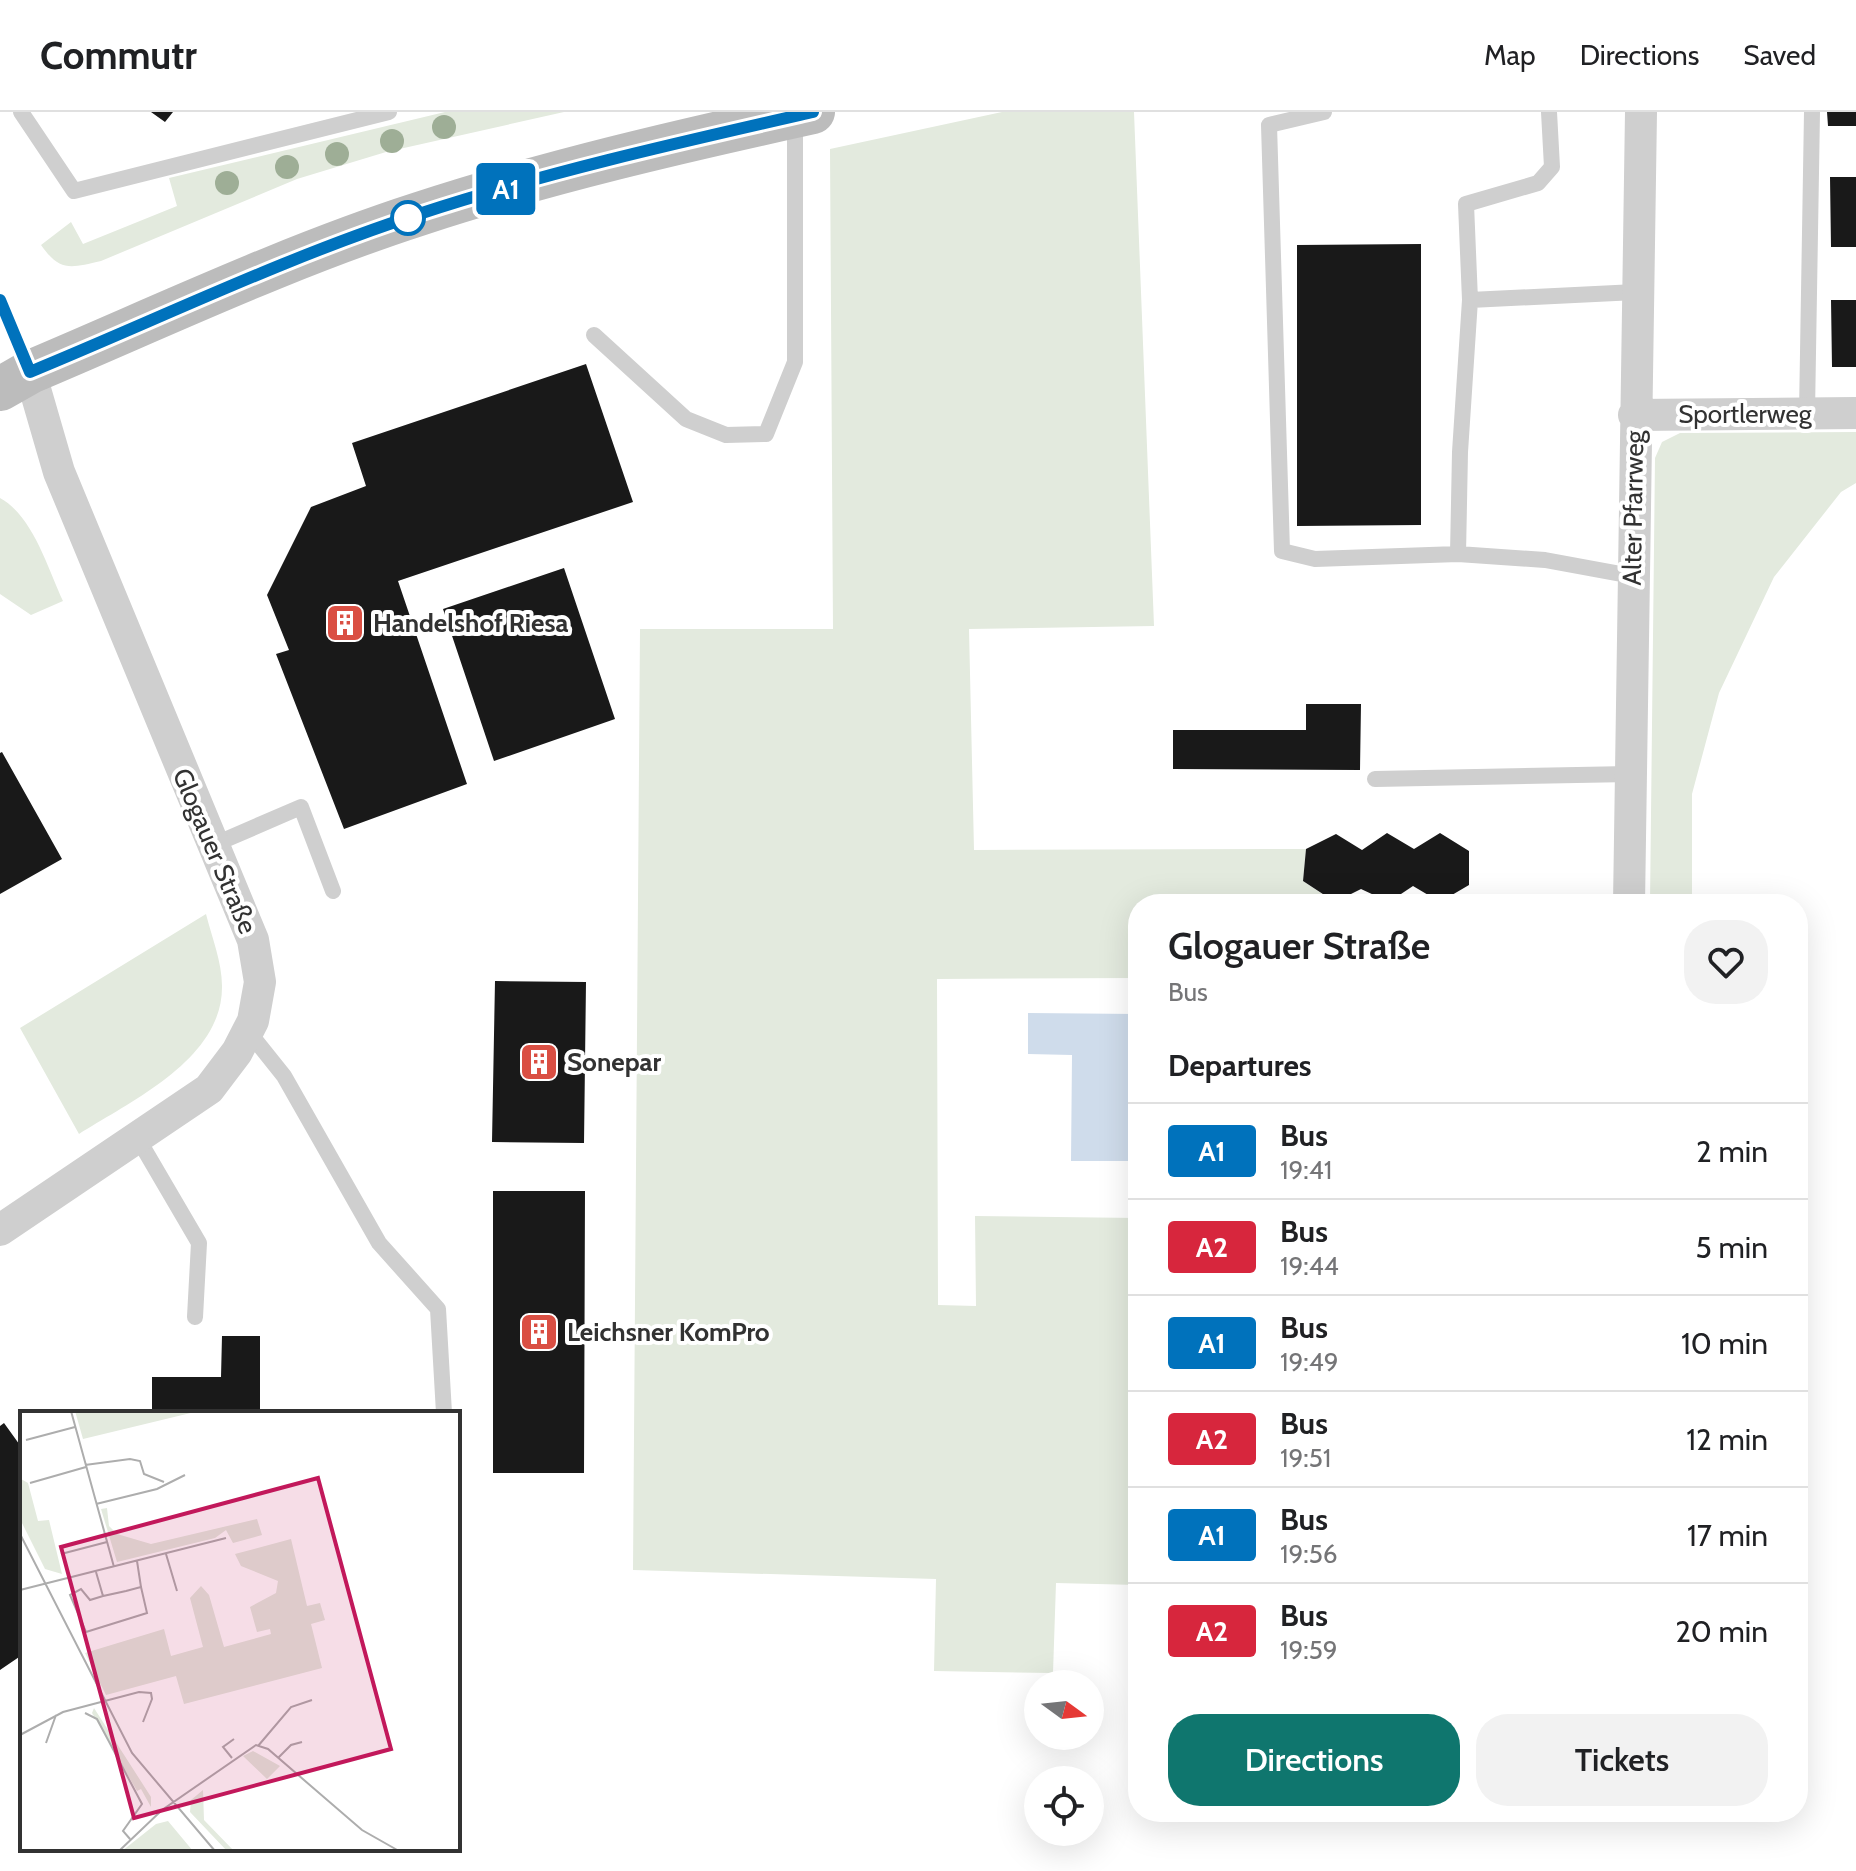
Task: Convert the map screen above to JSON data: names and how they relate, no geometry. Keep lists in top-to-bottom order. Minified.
{"streets":{"street":["Sportlerweg","Alter Pfarrweg","Glogauer Straße"]},"crossings":[["Sportlerweg","Alter Pfarrweg"]],"places":{"building":["Handelshof Riesa","Sonepar","Leichsner KomPro"]},"lines":["bus line A1"],"north":"right","page":{"header":"Commutr","nav":["Map","Directions","Saved"],"on_map":"A1","heading":[["Glogauer Straße","Bus"],"Departures"],"list":[{"mark":"A1","name":"Bus","note":"19:41","value":"2 min"},{"mark":"A2","name":"Bus","note":"19:44","value":"5 min"},{"mark":"A1","name":"Bus","note":"19:49","value":"10 min"},{"mark":"A2","name":"Bus","note":"19:51","value":"12 min"},{"mark":"A1","name":"Bus","note":"19:56","value":"17 min"},{"mark":"A2","name":"Bus","note":"19:59","value":"20 min"}],"buttons":["Directions","Tickets"]}}
